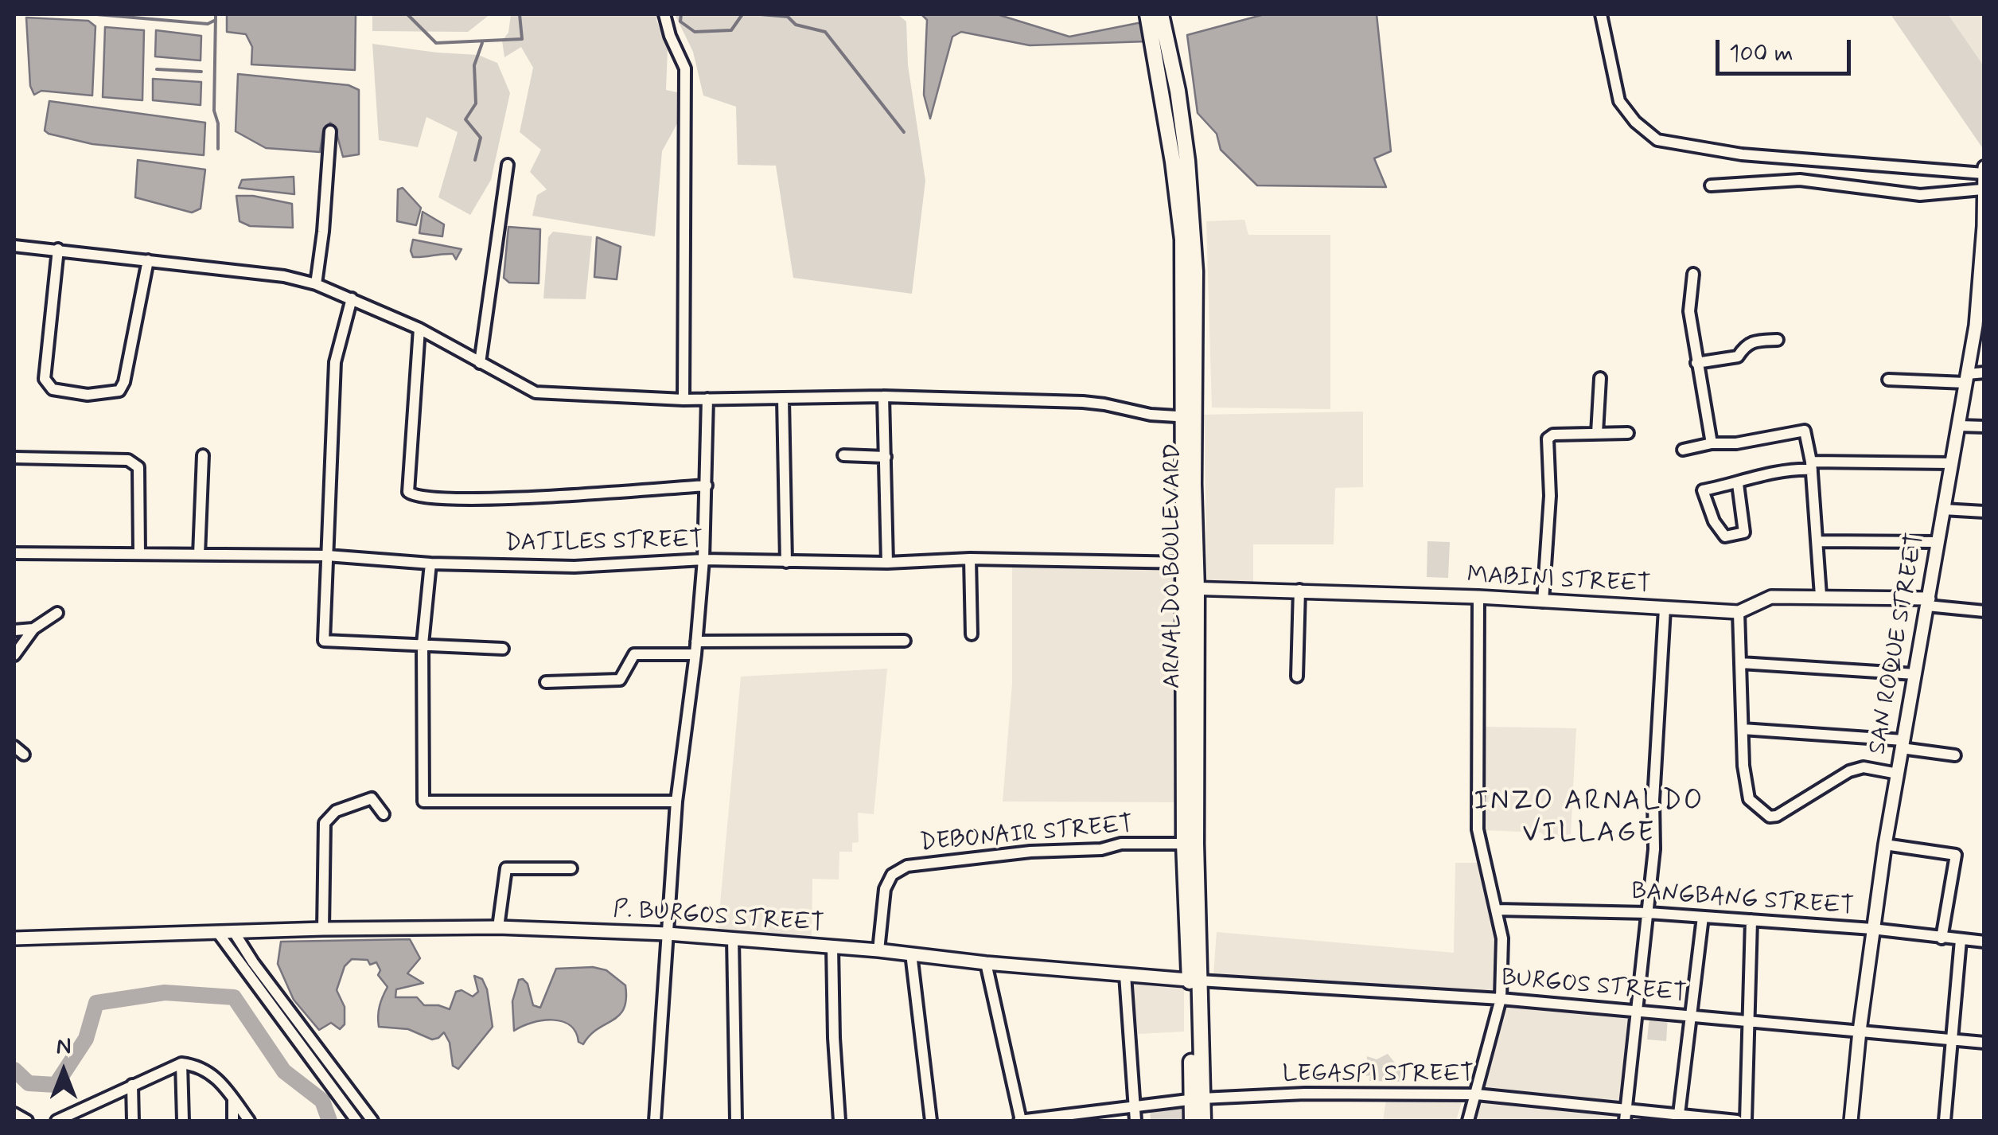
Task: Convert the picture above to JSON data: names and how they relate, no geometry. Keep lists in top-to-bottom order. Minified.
{"streets":{"highway":["ARNALDO BOULEVARD"],"main road":["MABINI STREET","SAN ROQUE STREET","P. BURGOS STREET"],"street":["DATILES STREET","DEBONAIR STREET","BANGBANG STREET","BURGOS STREET","LEGASPI STREET"]},"crossings":[["DATILES STREET","ARNALDO BOULEVARD"],["ARNALDO BOULEVARD","MABINI STREET"],["ARNALDO BOULEVARD","DEBONAIR STREET"],["ARNALDO BOULEVARD","P. BURGOS STREET"],["ARNALDO BOULEVARD","BURGOS STREET"],["ARNALDO BOULEVARD","LEGASPI STREET"],["MABINI STREET","SAN ROQUE STREET"],["SAN ROQUE STREET","BANGBANG STREET"],["SAN ROQUE STREET","BURGOS STREET"],["DEBONAIR STREET","P. BURGOS STREET"],["P. BURGOS STREET","BURGOS STREET"]],"districts":["INZO ARNALDO VILLAGE"],"scale_bar":"100 m","north":"top"}
